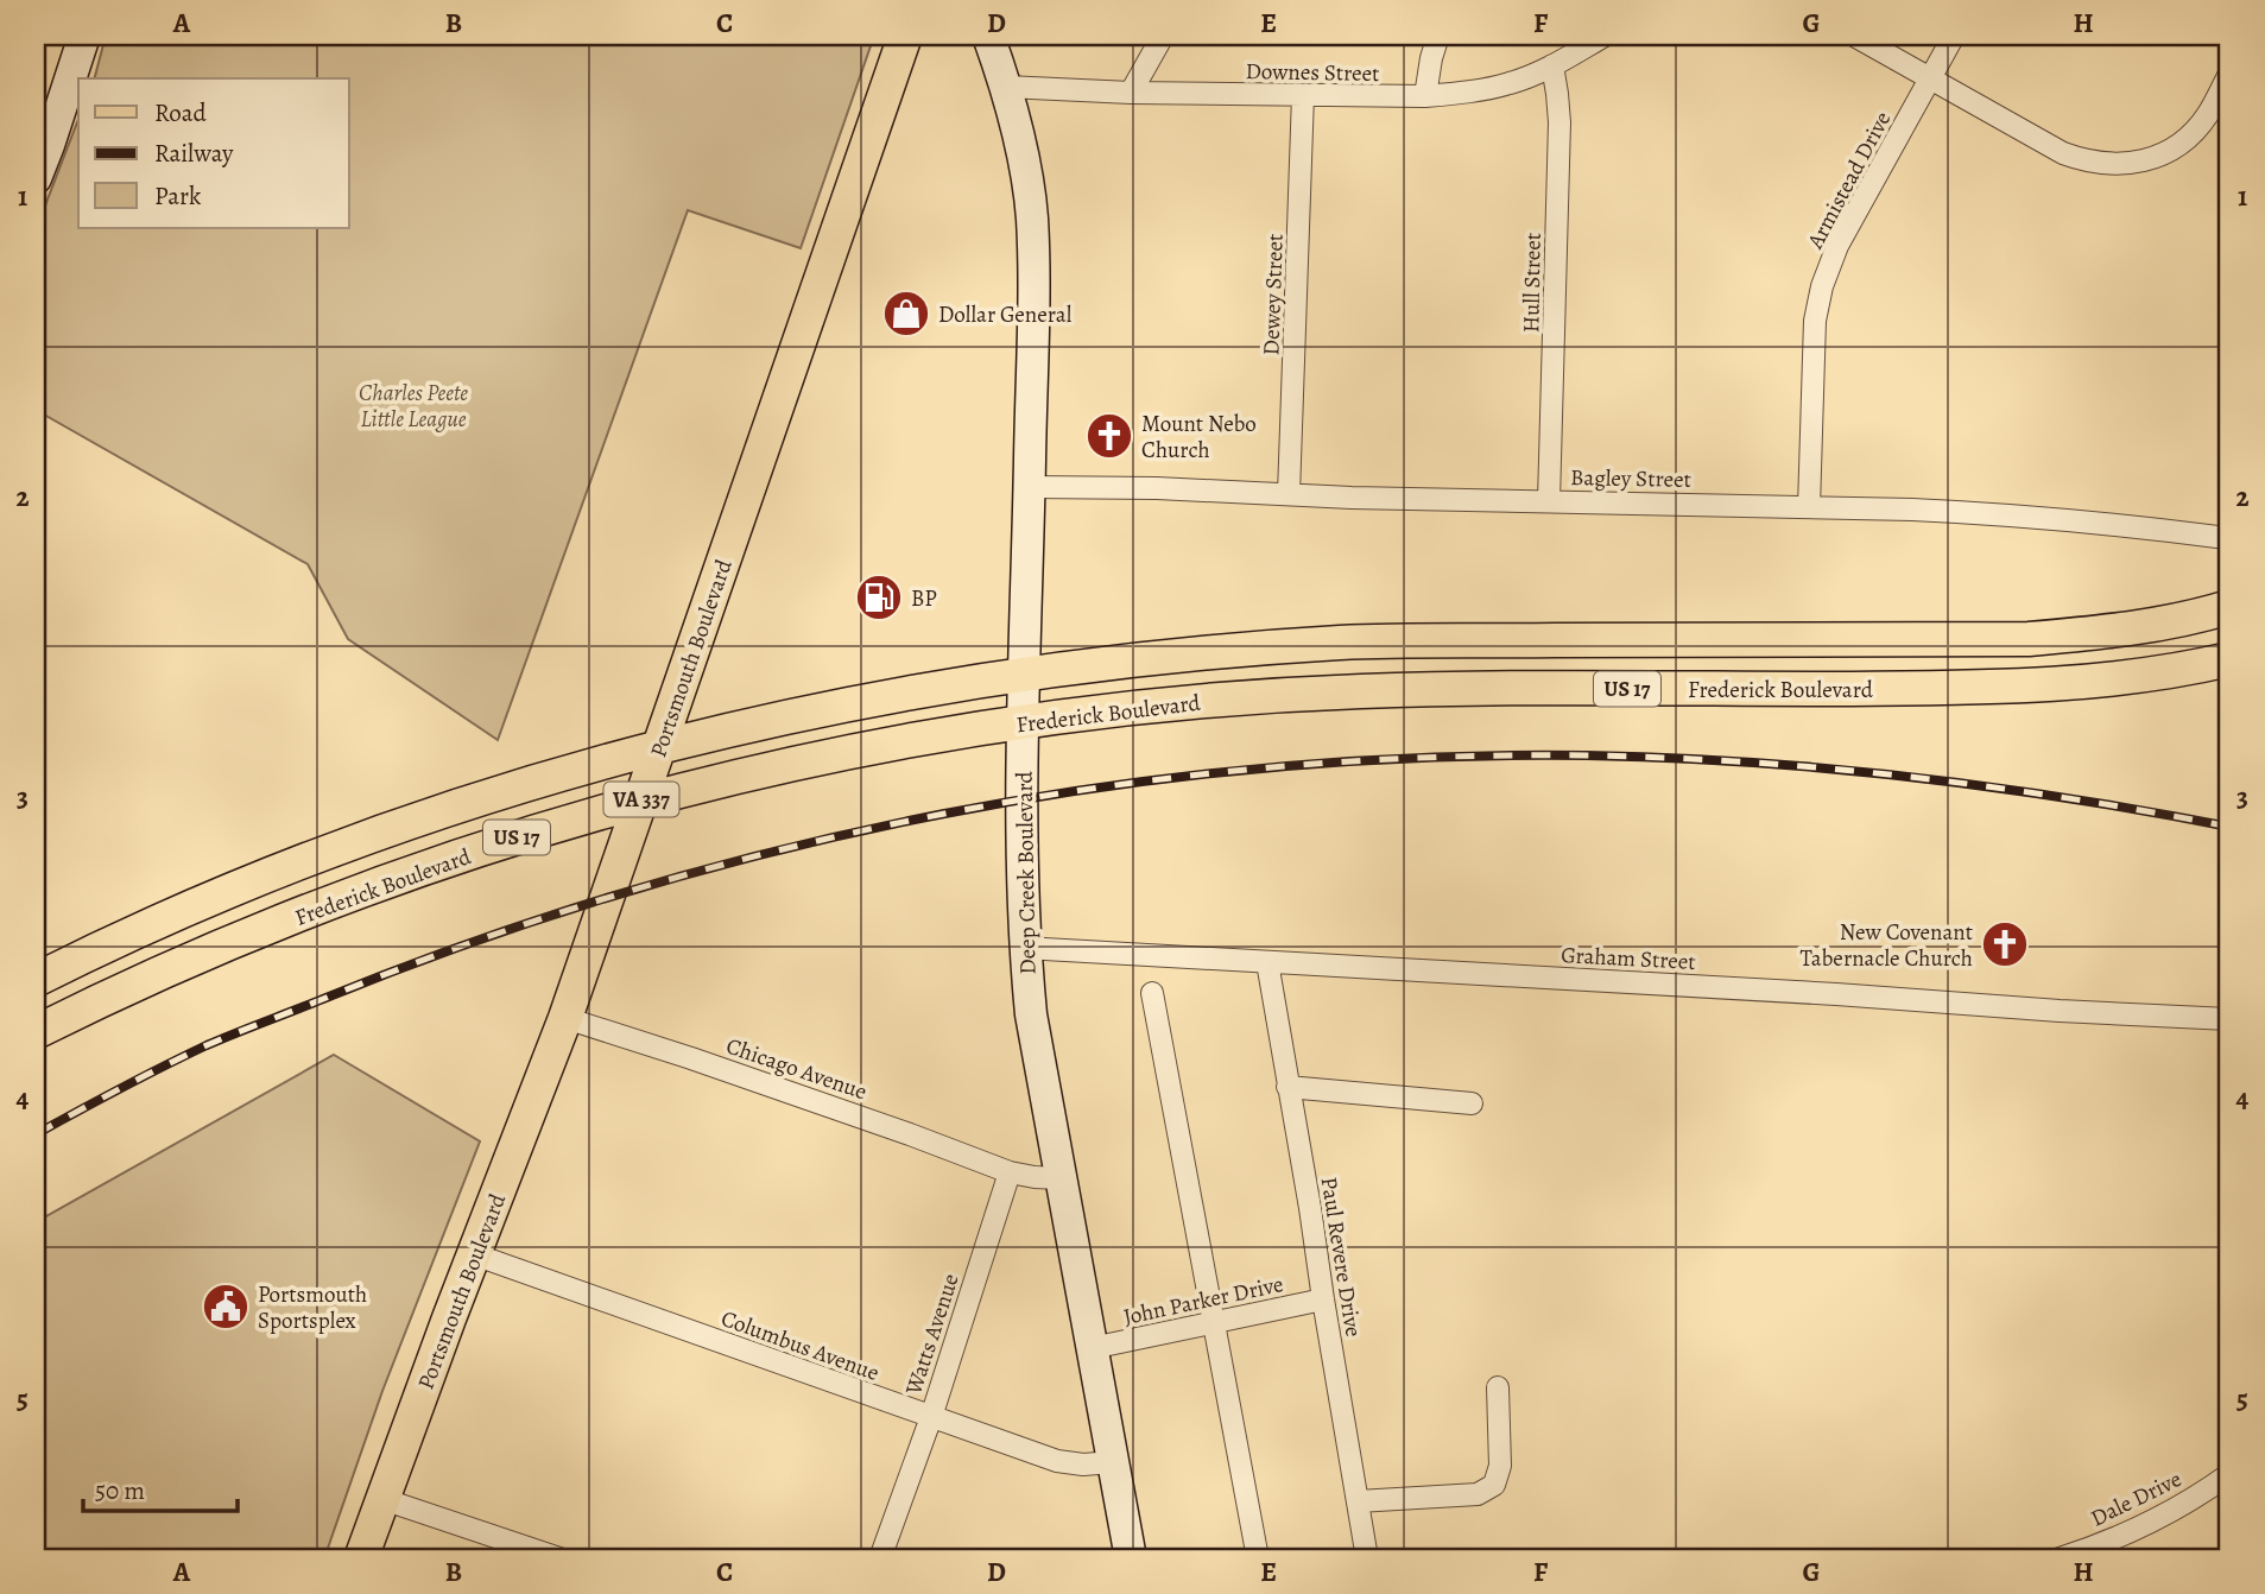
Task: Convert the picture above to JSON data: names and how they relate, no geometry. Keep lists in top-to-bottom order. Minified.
{"streets":{"main road":["Portsmouth Boulevard","US 17","Frederick Boulevard","VA 337"],"street":["Downes Street","Armistead Drive","Hull Street","Dewey Street","Bagley Street","Deep Creek Boulevard","Graham Street","Chicago Avenue","Paul Revere Drive","John Parker Drive","Watts Avenue","Columbus Avenue","Dale Drive"]},"crossings":[["Downes Street","Hull Street"],["Downes Street","Dewey Street"],["Downes Street","Deep Creek Boulevard"],["Armistead Drive","Bagley Street"],["Hull Street","Bagley Street"],["Dewey Street","Bagley Street"],["Bagley Street","Deep Creek Boulevard"],["Portsmouth Boulevard","US 17"],["Portsmouth Boulevard","Frederick Boulevard"],["Portsmouth Boulevard","Chicago Avenue"],["Portsmouth Boulevard","Columbus Avenue"],["US 17","Deep Creek Boulevard"],["Frederick Boulevard","Deep Creek Boulevard"],["Deep Creek Boulevard","Graham Street"],["Deep Creek Boulevard","John Parker Drive"],["Deep Creek Boulevard","Columbus Avenue"],["Graham Street","Paul Revere Drive"],["Chicago Avenue","Watts Avenue"],["Paul Revere Drive","John Parker Drive"],["Watts Avenue","Columbus Avenue"]],"parks":["Charles Peete Little League"],"places":{"shop":["Dollar General"],"church":["Mount Nebo Church","New Covenant Tabernacle Church"],"fuel station":["BP"],"public building":["Portsmouth Sportsplex"]},"legend":["Road","Railway","Park"],"scale_bar":"50 m","grid":{"columns":["A","B","C","D","E","F","G","H"],"rows":["1","2","3","4","5"]}}
